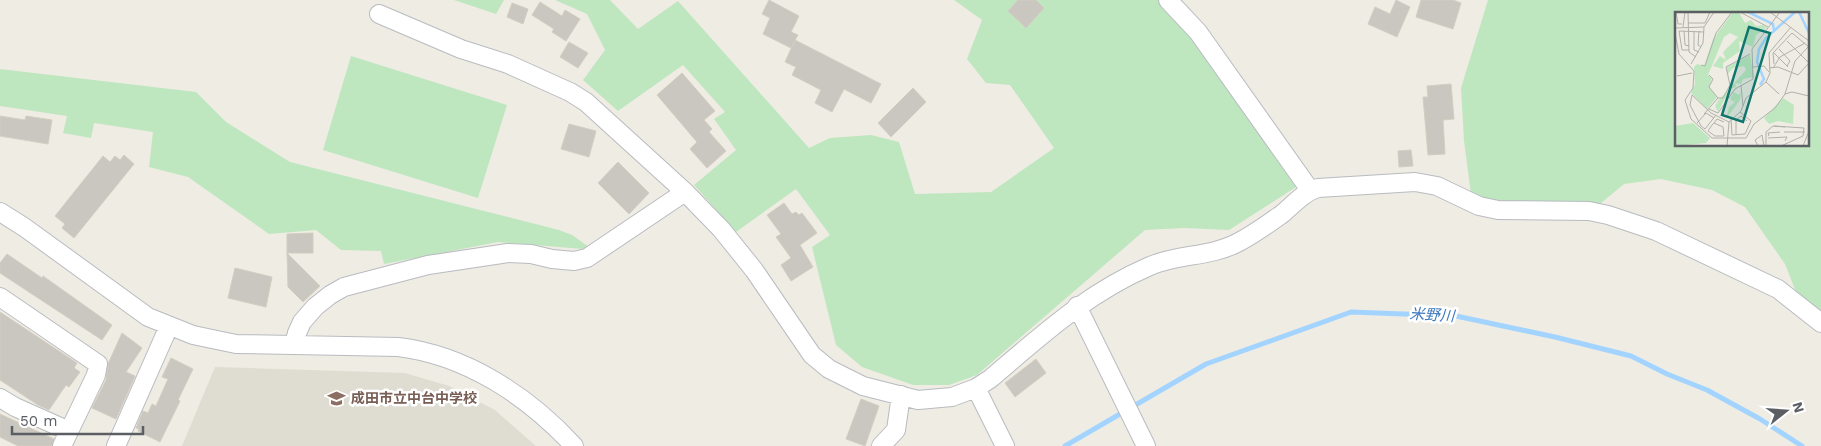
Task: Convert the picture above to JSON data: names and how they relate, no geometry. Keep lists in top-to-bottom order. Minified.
{"water":["米野川"],"places":{"school or university":["成田市立中台中学校"]},"scale_bar":"50 m","north":"right"}
